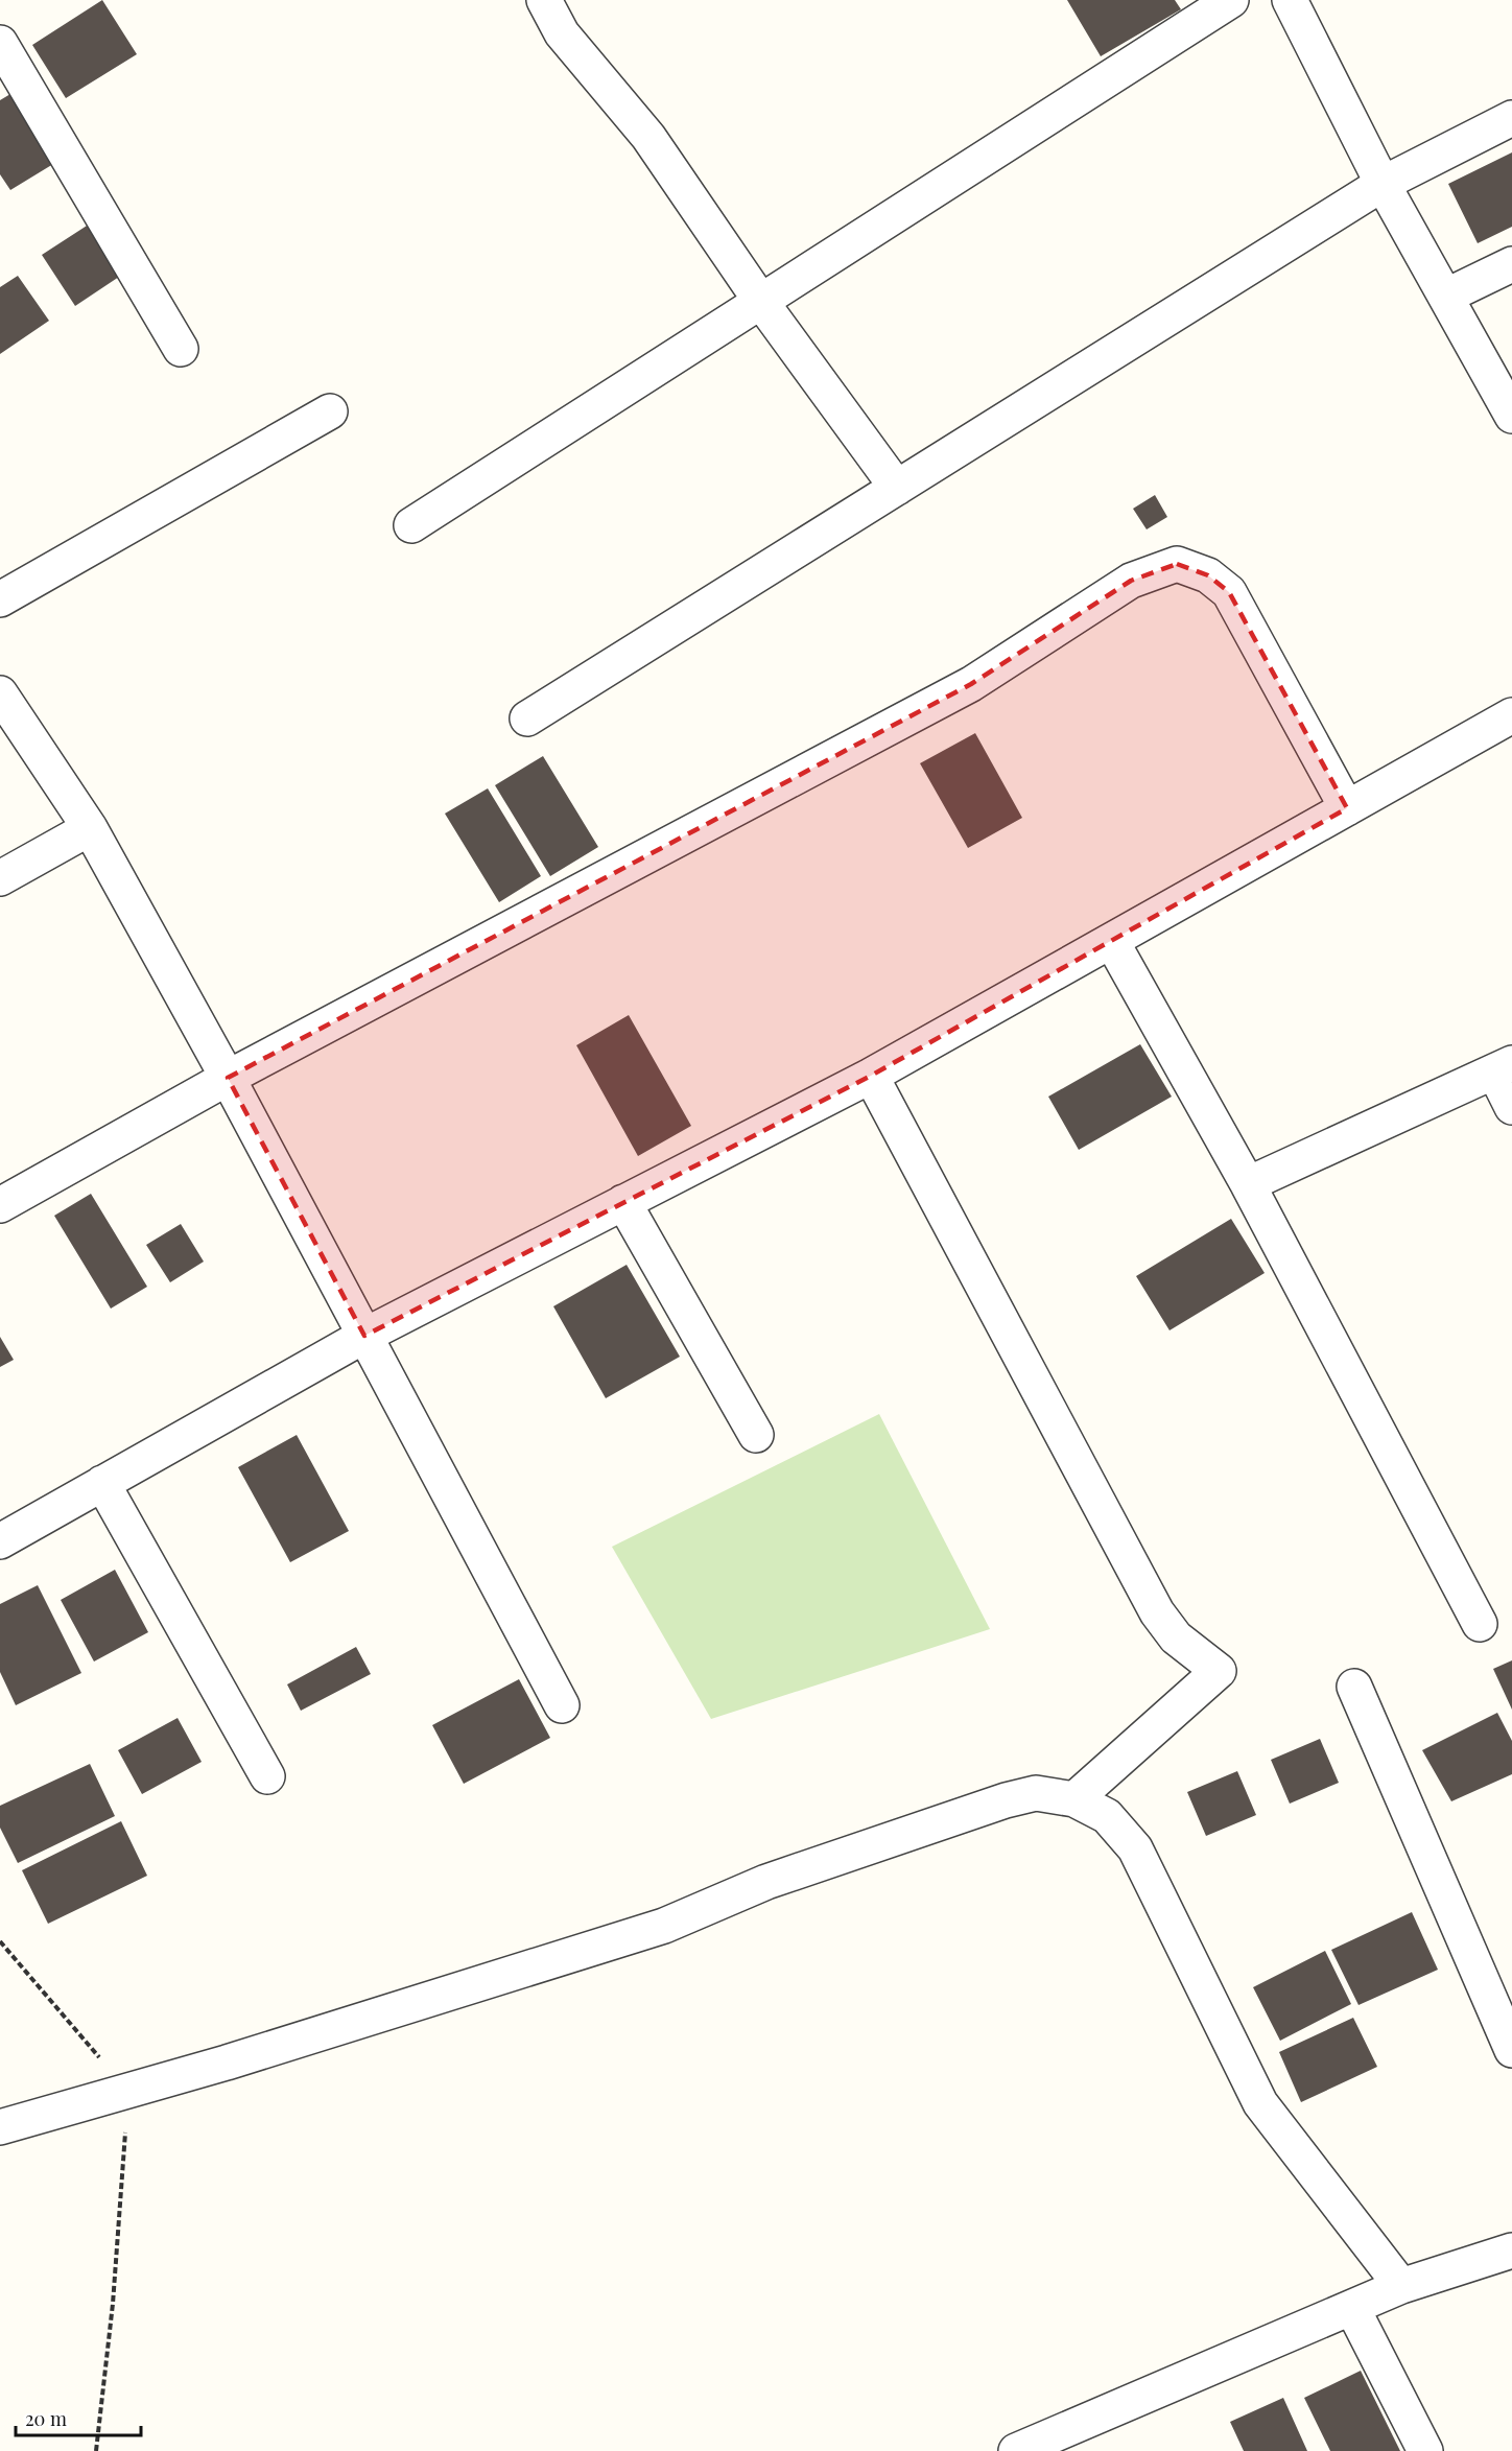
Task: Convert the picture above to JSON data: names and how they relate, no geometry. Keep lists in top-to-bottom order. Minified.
{"scale_bar":"20 m"}
